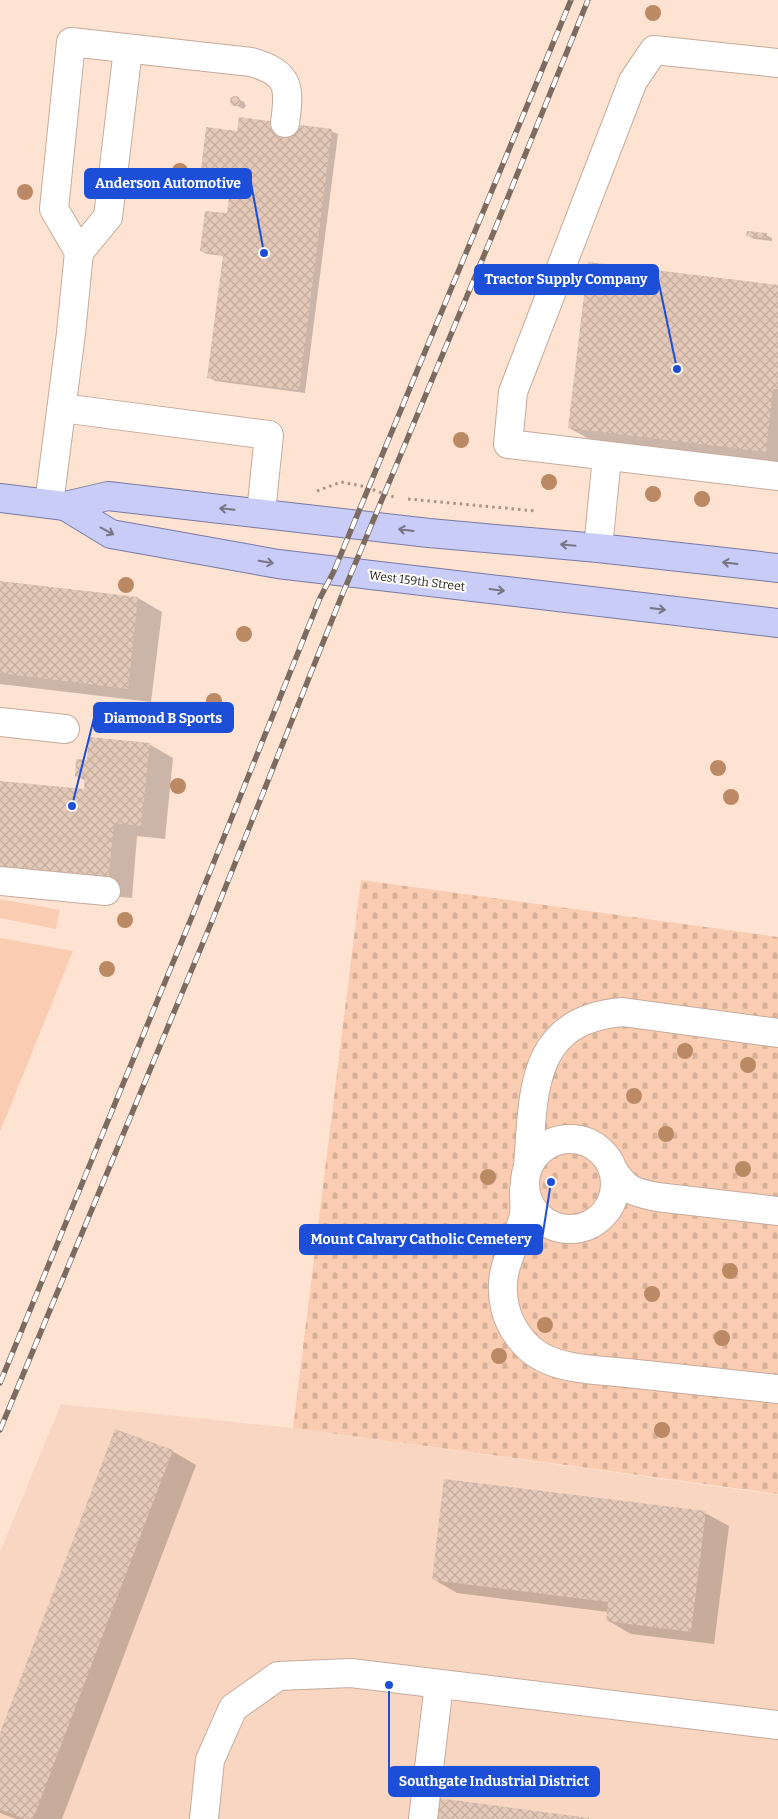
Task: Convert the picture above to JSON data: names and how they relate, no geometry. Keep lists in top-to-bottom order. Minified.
{"streets":{"main road":["West 159th Street"]},"places":["Anderson Automotive","Tractor Supply Company","Diamond B Sports","Mount Calvary Catholic Cemetery","Southgate Industrial District"]}
